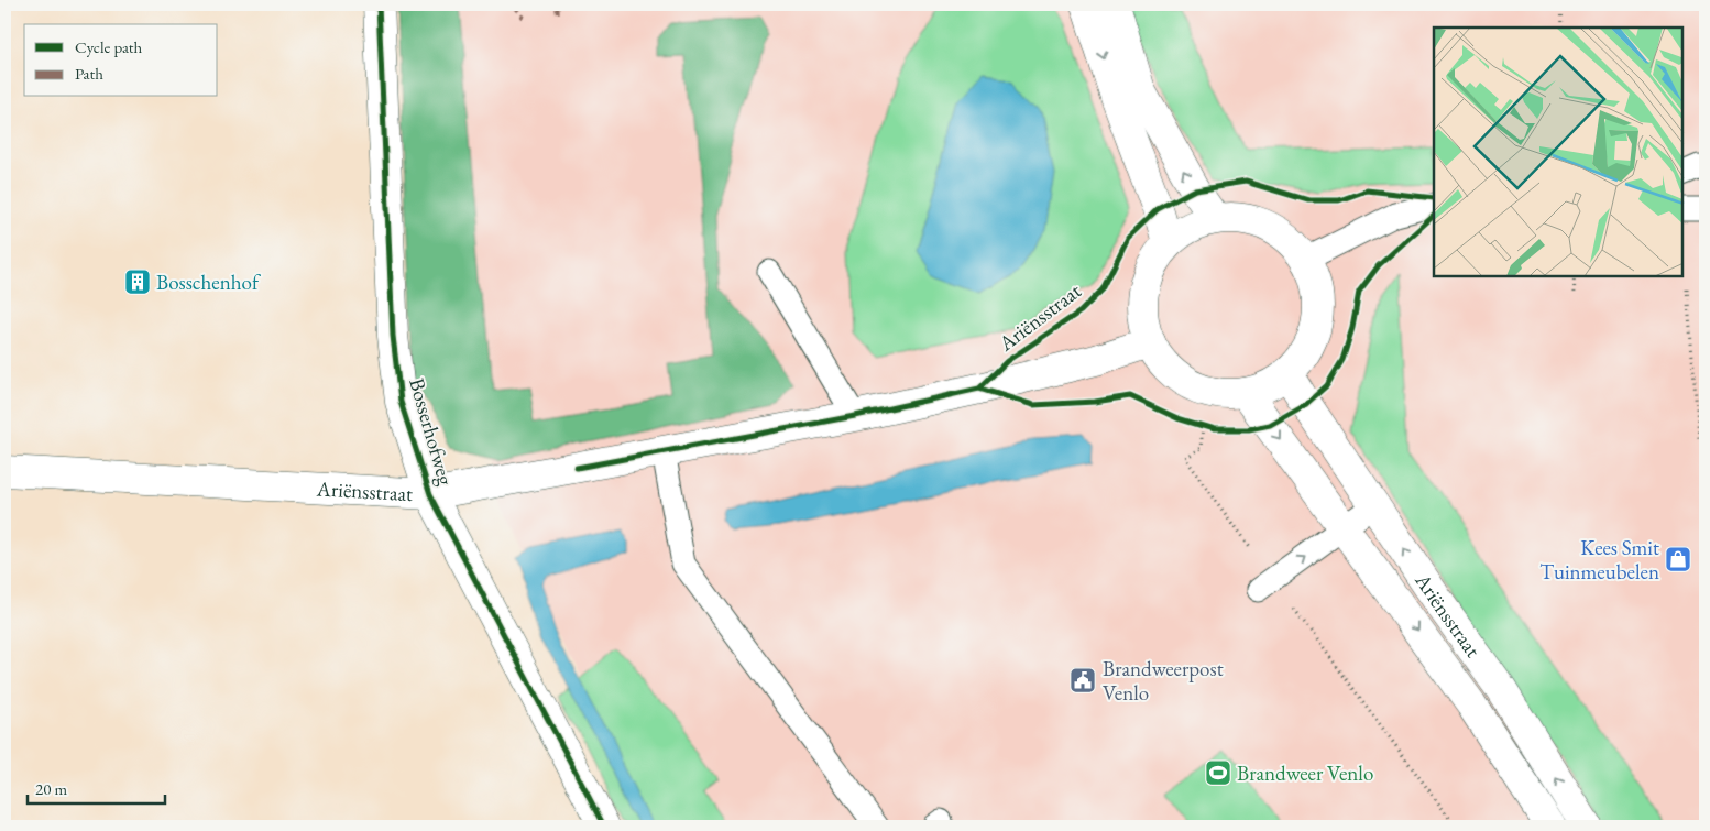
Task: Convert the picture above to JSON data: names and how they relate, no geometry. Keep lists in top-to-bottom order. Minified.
{"streets":{"main road":["Ariënsstraat","Bosserhofweg"]},"crossings":[["Ariënsstraat","Bosserhofweg"]],"places":{"building":["Bosschenhof"],"shop":["Kees Smit Tuinmeubelen"],"public building":["Brandweerpost Venlo"],"sports":["Brandweer Venlo"]},"legend":["Cycle path","Path"],"scale_bar":"20 m"}
